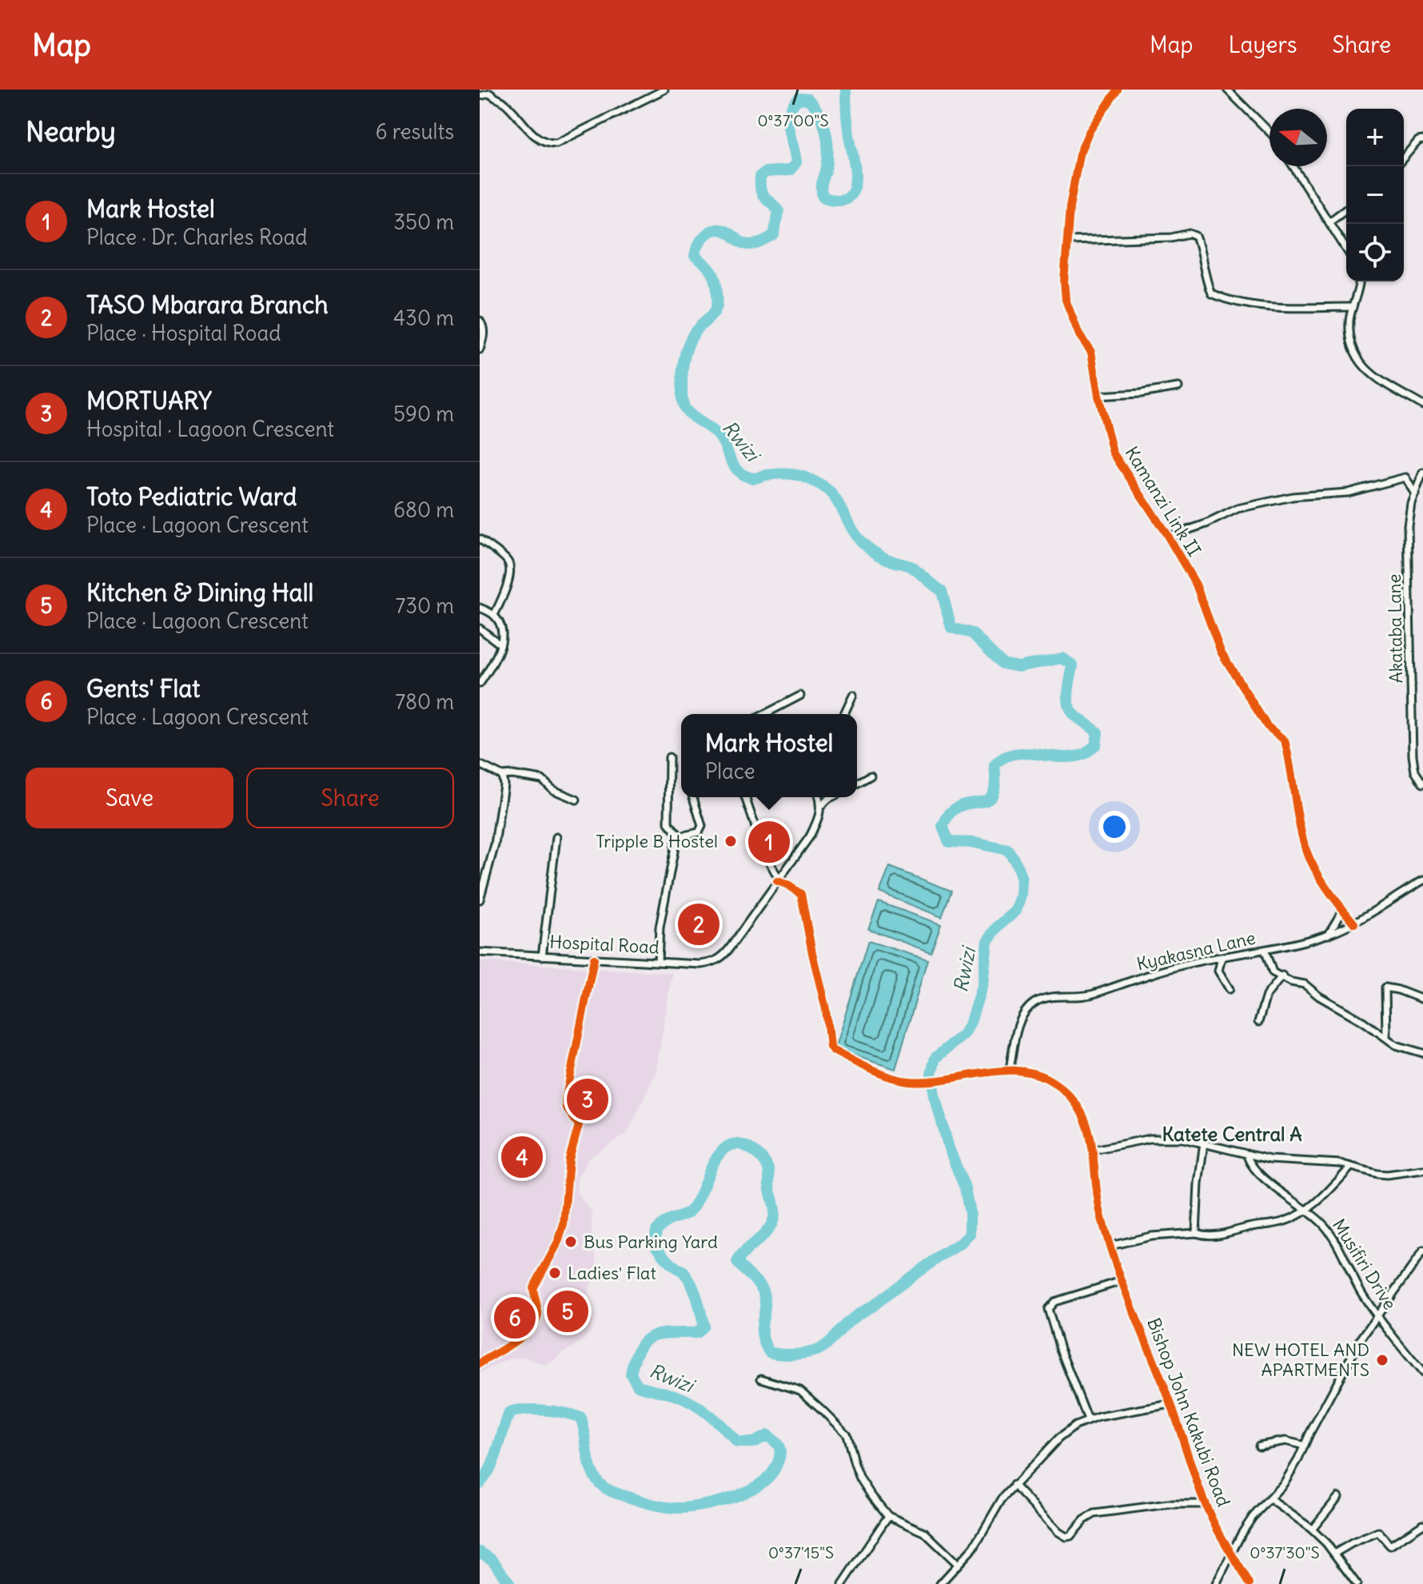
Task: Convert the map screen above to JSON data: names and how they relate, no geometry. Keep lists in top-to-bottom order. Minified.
{"streets":{"street":["Kamanzi Link II","Akataba Lane","Hospital Road","Kyakasna Lane","Musifiri Drive","Bishop John Kakubi Road"]},"crossings":[["Kamanzi Link II","Kyakasna Lane"],["Kyakasna Lane","Bishop John Kakubi Road"]],"districts":["Katete Central A"],"water":["Rwizi"],"places":["Tripple B Hostel","Bus Parking Yard","Ladies' Flat","NEW HOTEL AND APARTMENTS"],"north":"left","page":{"header":"Map","nav":["Map","Layers","Share"],"heading":["Nearby","6 results"],"map_buttons":["+","−"],"list":[{"mark":"1","name":"Mark Hostel","note":"Place · Dr. Charles Road","value":"350 m"},{"mark":"2","name":"TASO Mbarara Branch","note":"Place · Hospital Road","value":"430 m"},{"mark":"3","name":"MORTUARY","note":"Hospital · Lagoon Crescent","value":"590 m"},{"mark":"4","name":"Toto Pediatric Ward","note":"Place · Lagoon Crescent","value":"680 m"},{"mark":"5","name":"Kitchen & Dining Hall","note":"Place · Lagoon Crescent","value":"730 m"},{"mark":"6","name":"Gents' Flat","note":"Place · Lagoon Crescent","value":"780 m"}],"popup":["Mark Hostel","Place"],"buttons":["Save","Share"],"pins":["1","2","3","4","5","6"]},"coordinates":["0°37'00\"S","0°37'30\"S","0°37'15\"S"]}
